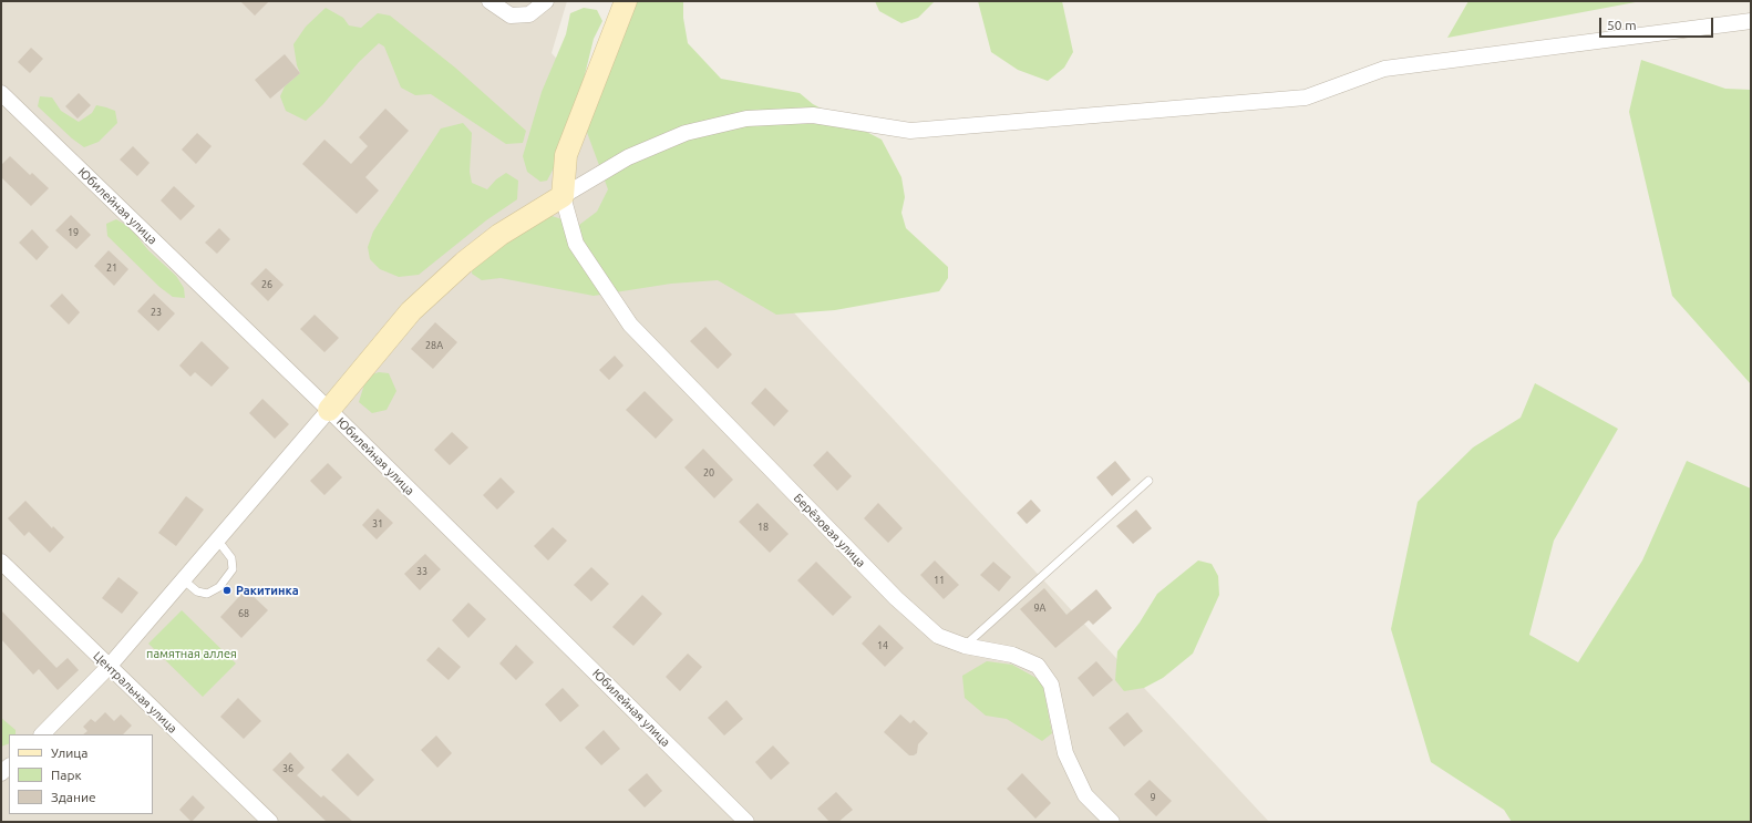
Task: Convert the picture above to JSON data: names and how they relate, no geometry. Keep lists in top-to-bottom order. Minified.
{"streets":{"street":["Юбилейная улица","Берёзовая улица","Центральная улица"]},"parks":["памятная аллея"],"places":["Ракитинка"],"house_numbers":["19","21","26","23","28А","20","31","18","33","11","9А","68","14","36","9"],"legend":["Улица","Парк","Здание"],"scale_bar":"50 m"}
